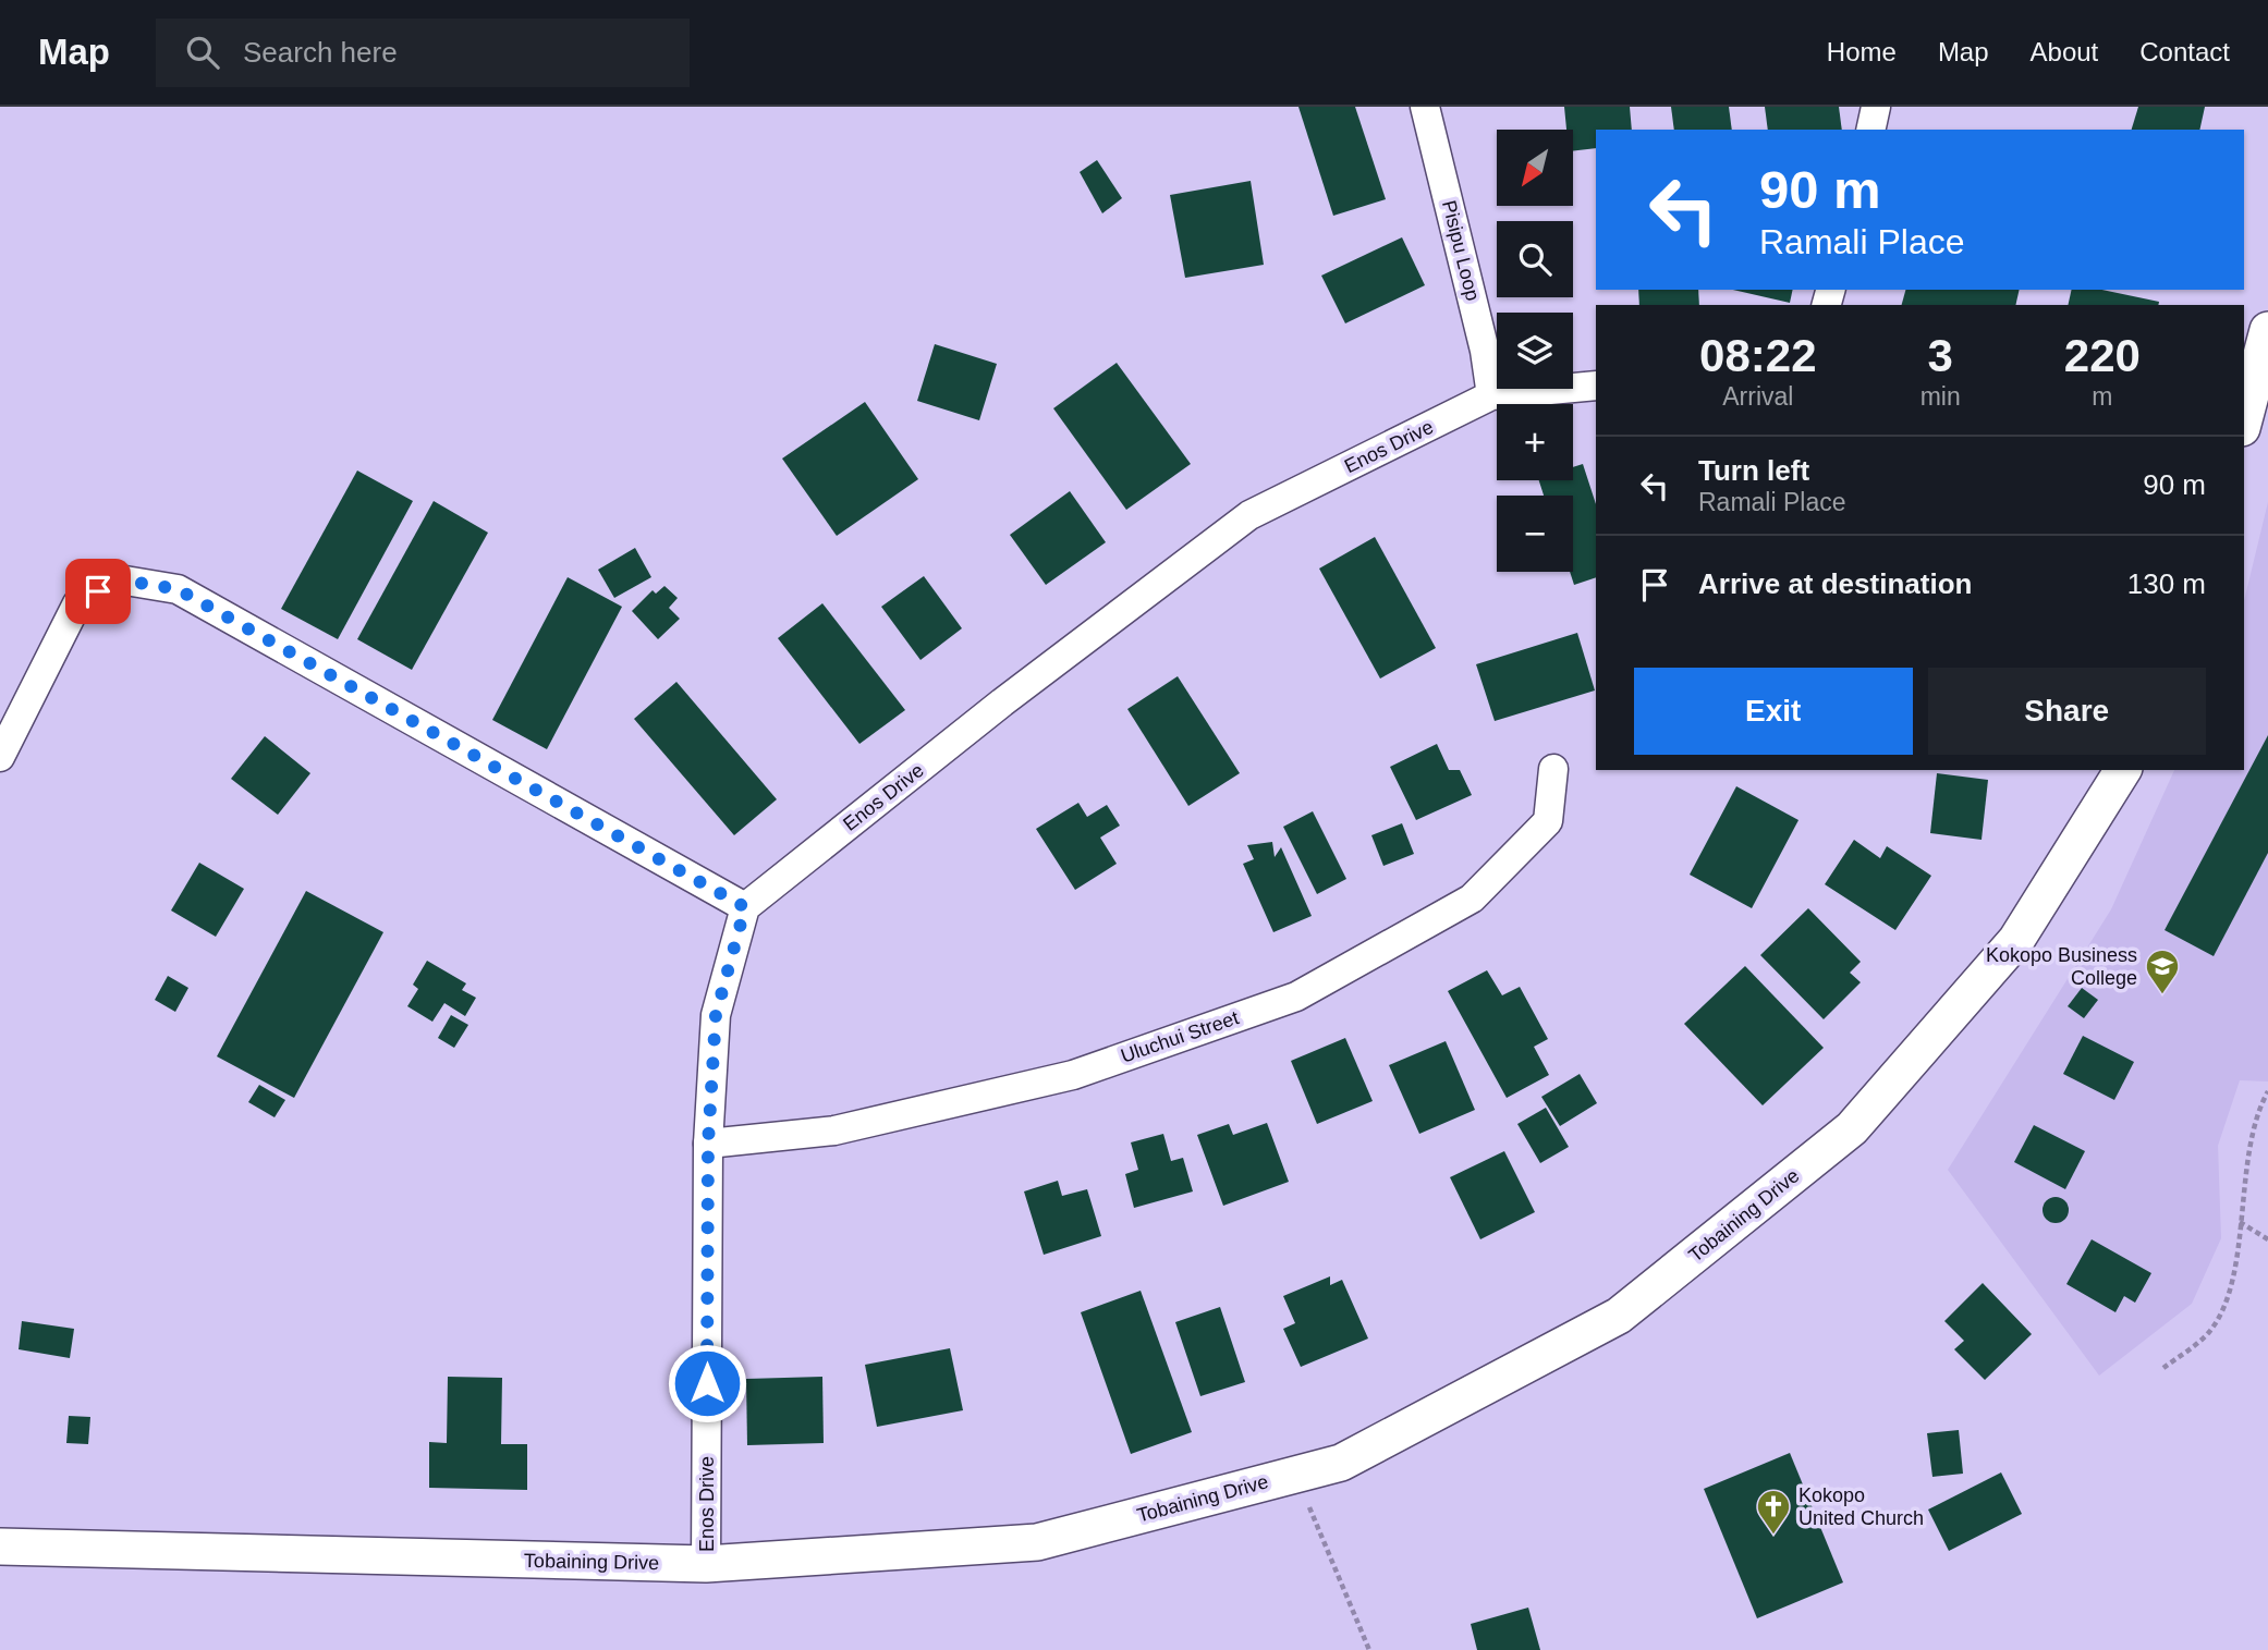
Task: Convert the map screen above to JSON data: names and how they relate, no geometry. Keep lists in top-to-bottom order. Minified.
{"streets":{"street":["Pisipu Loop","Enos Drive","Uluchui Street","Tobaining Drive"]},"crossings":[["Pisipu Loop","Enos Drive"],["Enos Drive","Uluchui Street"],["Enos Drive","Tobaining Drive"]],"places":{"school or university":["Kokopo Business College"],"church":["Kokopo United Church"]},"north":"bottom left","page":{"header":"Map","search":"Search here","nav":["Home","Map","About","Contact"],"map_buttons":["+","−"],"turn":["90 m","Ramali Place"],"eta":["08:22","Arrival","3","min","220","m"],"list":[{"name":"Turn left","note":"Ramali Place","value":"90 m"},{"name":"Arrive at destination","value":"130 m"}],"buttons":["Exit","Share"]}}
